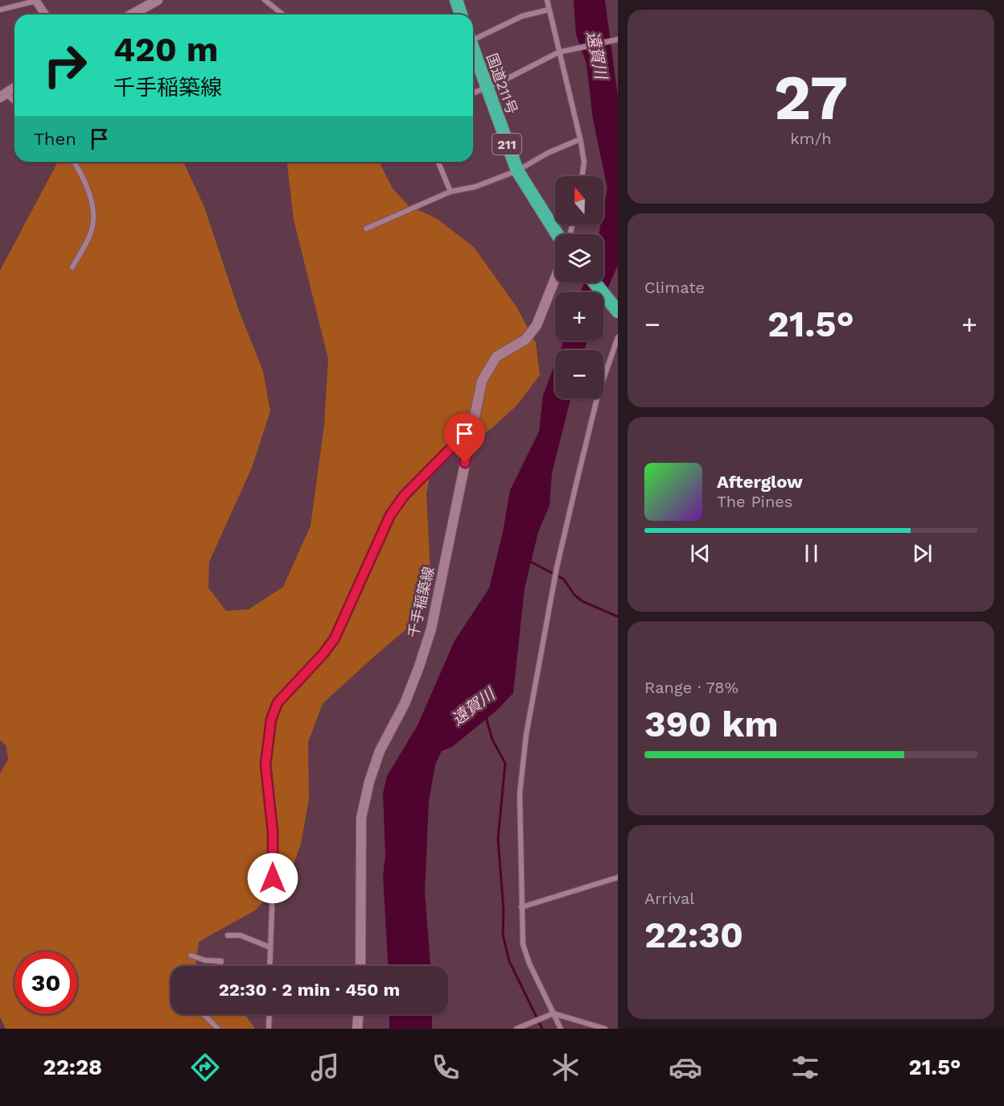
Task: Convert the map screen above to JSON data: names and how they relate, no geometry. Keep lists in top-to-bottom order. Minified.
{"streets":{"highway":["国道211号","211"],"main road":["千手稲築線"]},"water":["遠賀川"],"north":"top","page":{"tile":[["27","km/h"],"Climate",["Range · 78%","390 km"],["Arrival","22:30"]],"turn":["420 m","千手稲築線"],"then":"Then","map_buttons":["+","−"],"heat":["−","21.5°","+"],"song":["Afterglow","The Pines"],"limit":"30","trip":"22:30 · 2 min · 450 m","tabs":["22:28","21.5°"]}}
